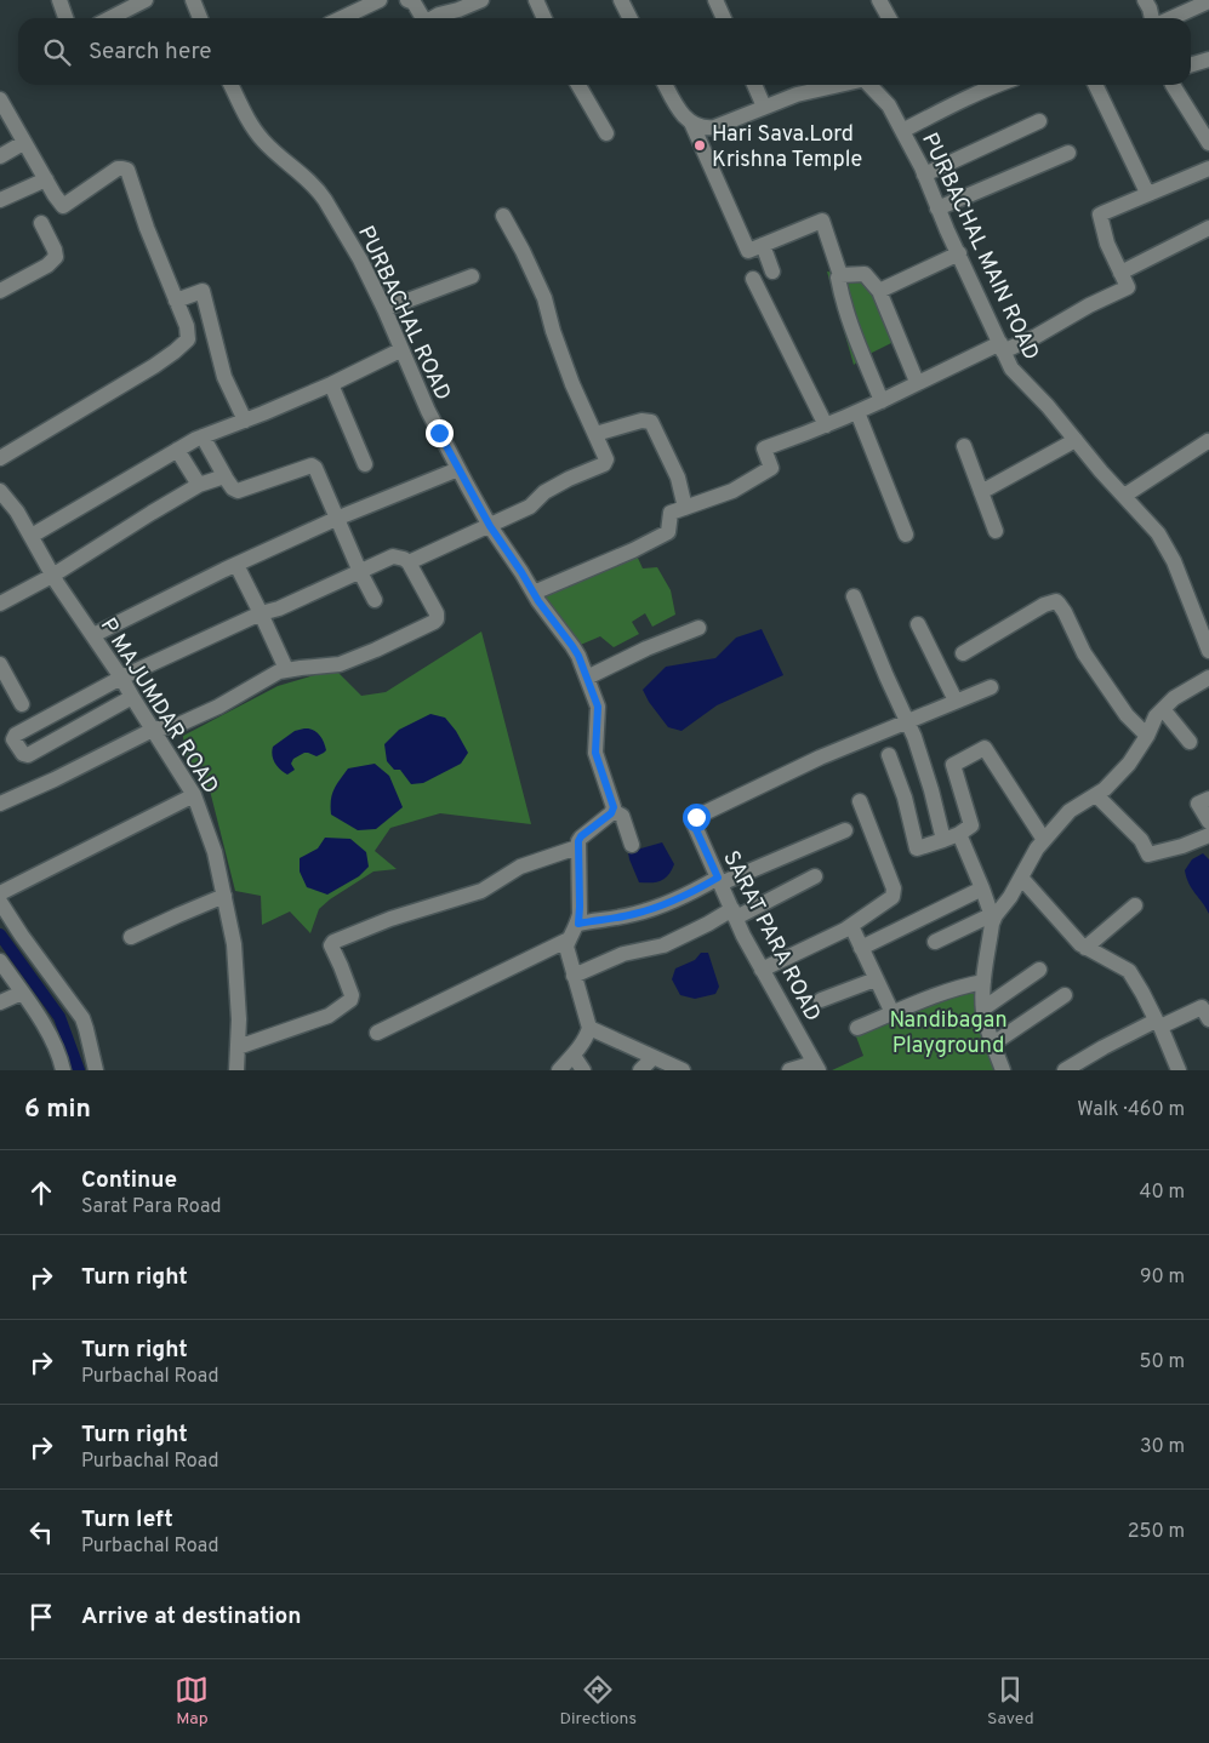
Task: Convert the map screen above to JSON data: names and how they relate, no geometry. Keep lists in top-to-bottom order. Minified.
{"streets":{"street":["PURBACHAL MAIN ROAD","PURBACHAL ROAD","P MAJUMDAR ROAD","SARAT PARA ROAD"]},"parks":["Nandibagan Playground"],"places":["Hari Sava.Lord Krishna Temple"],"page":{"search":"Search here","heading":["6 min","Walk · 460 m"],"list":[["Continue","Sarat Para Road","40 m"],["Turn right","90 m"],["Turn right","Purbachal Road","50 m"],["Turn right","Purbachal Road","30 m"],["Turn left","Purbachal Road","250 m"],"Arrive at destination"],"nav":["Map","Directions","Saved"]}}
